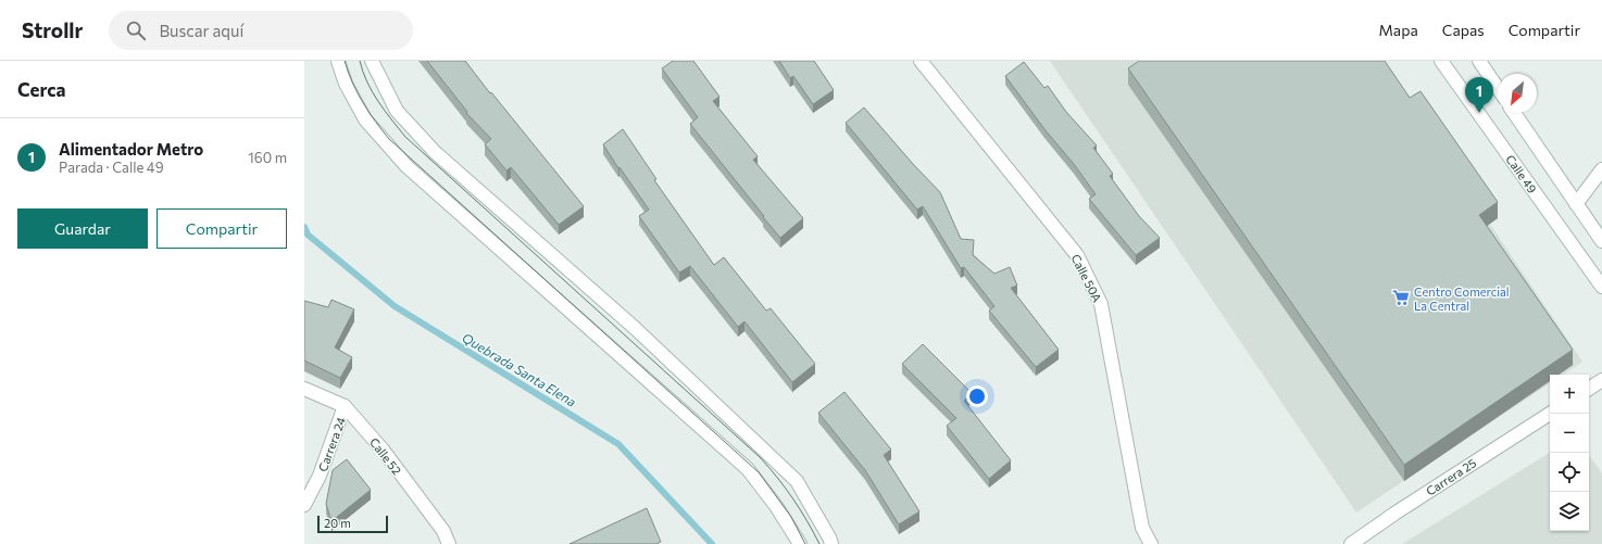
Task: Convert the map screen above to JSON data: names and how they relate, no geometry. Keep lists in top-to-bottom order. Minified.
{"streets":{"street":["Calle 49","Calle 50A","Carrera 24","Calle 52","Carrera 25"]},"crossings":[["Carrera 24","Calle 52"]],"water":["Quebrada Santa Elena"],"places":{"supermarket":["Centro Comercial La Central"]},"scale_bar":"20 m","north":"bottom left","page":{"header":"Strollr","search":"Buscar aquí","nav":["Mapa","Capas","Compartir"],"heading":"Cerca","pins":"1","list":[{"mark":"1","name":"Alimentador Metro","note":"Parada · Calle 49","value":"160 m"}],"buttons":["Guardar","Compartir"],"map_buttons":["+","−"],"scale":"20 m"}}
